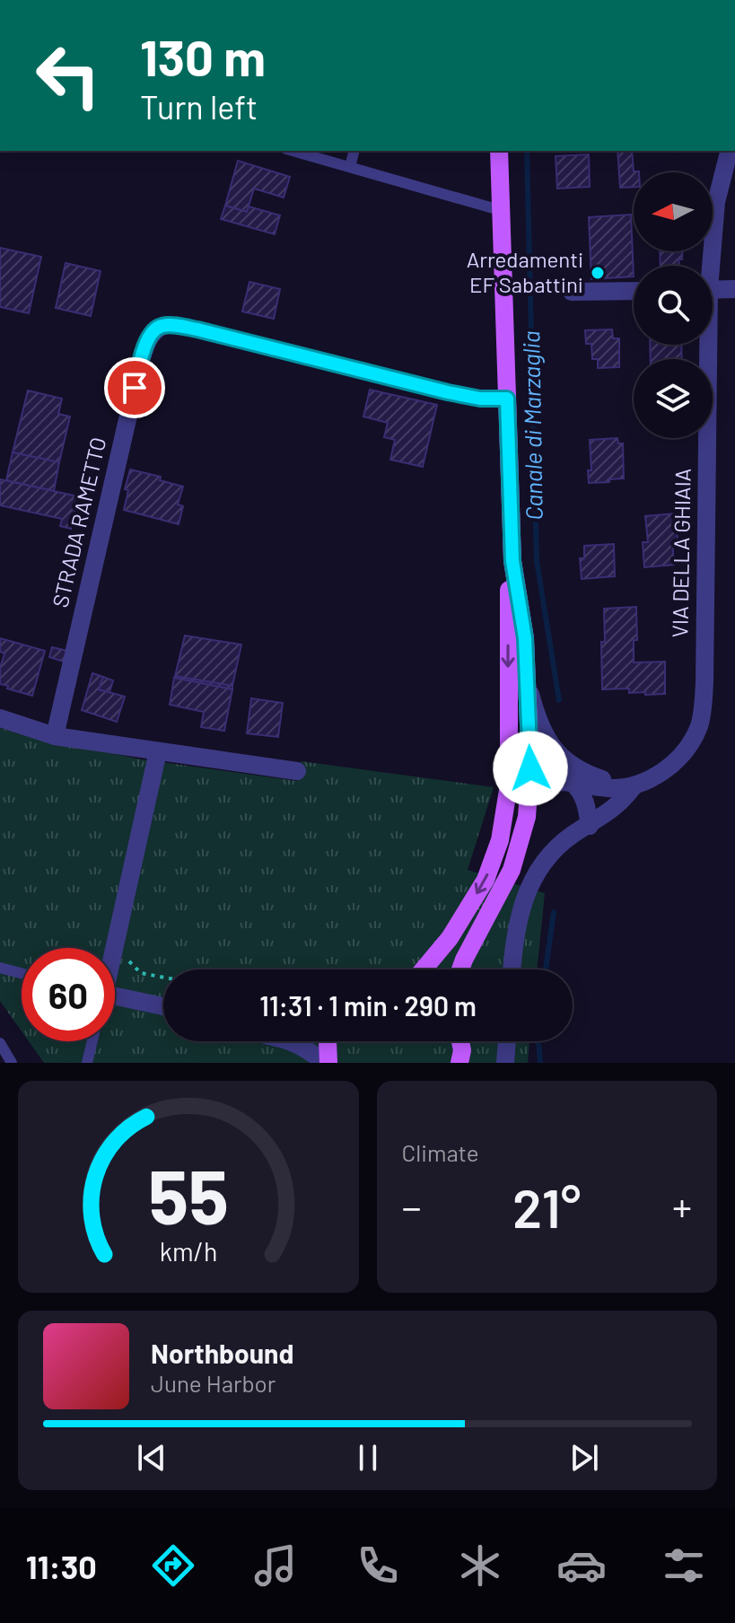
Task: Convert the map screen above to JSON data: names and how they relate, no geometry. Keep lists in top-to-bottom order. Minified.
{"streets":{"street":["STRADA RAMETTO","VIA DELLA GHIAIA"]},"water":["Canale di Marzaglia"],"places":["Arredamenti EF Sabattini"],"north":"left","page":{"turn":["130 m","Turn left"],"limit":"60","trip":"11:31 · 1 min · 290 m","tile":"Climate","heat":["−","21°","+"],"song":["Northbound","June Harbor"],"tabs":"11:30","gauge":["55","km/h"]}}
